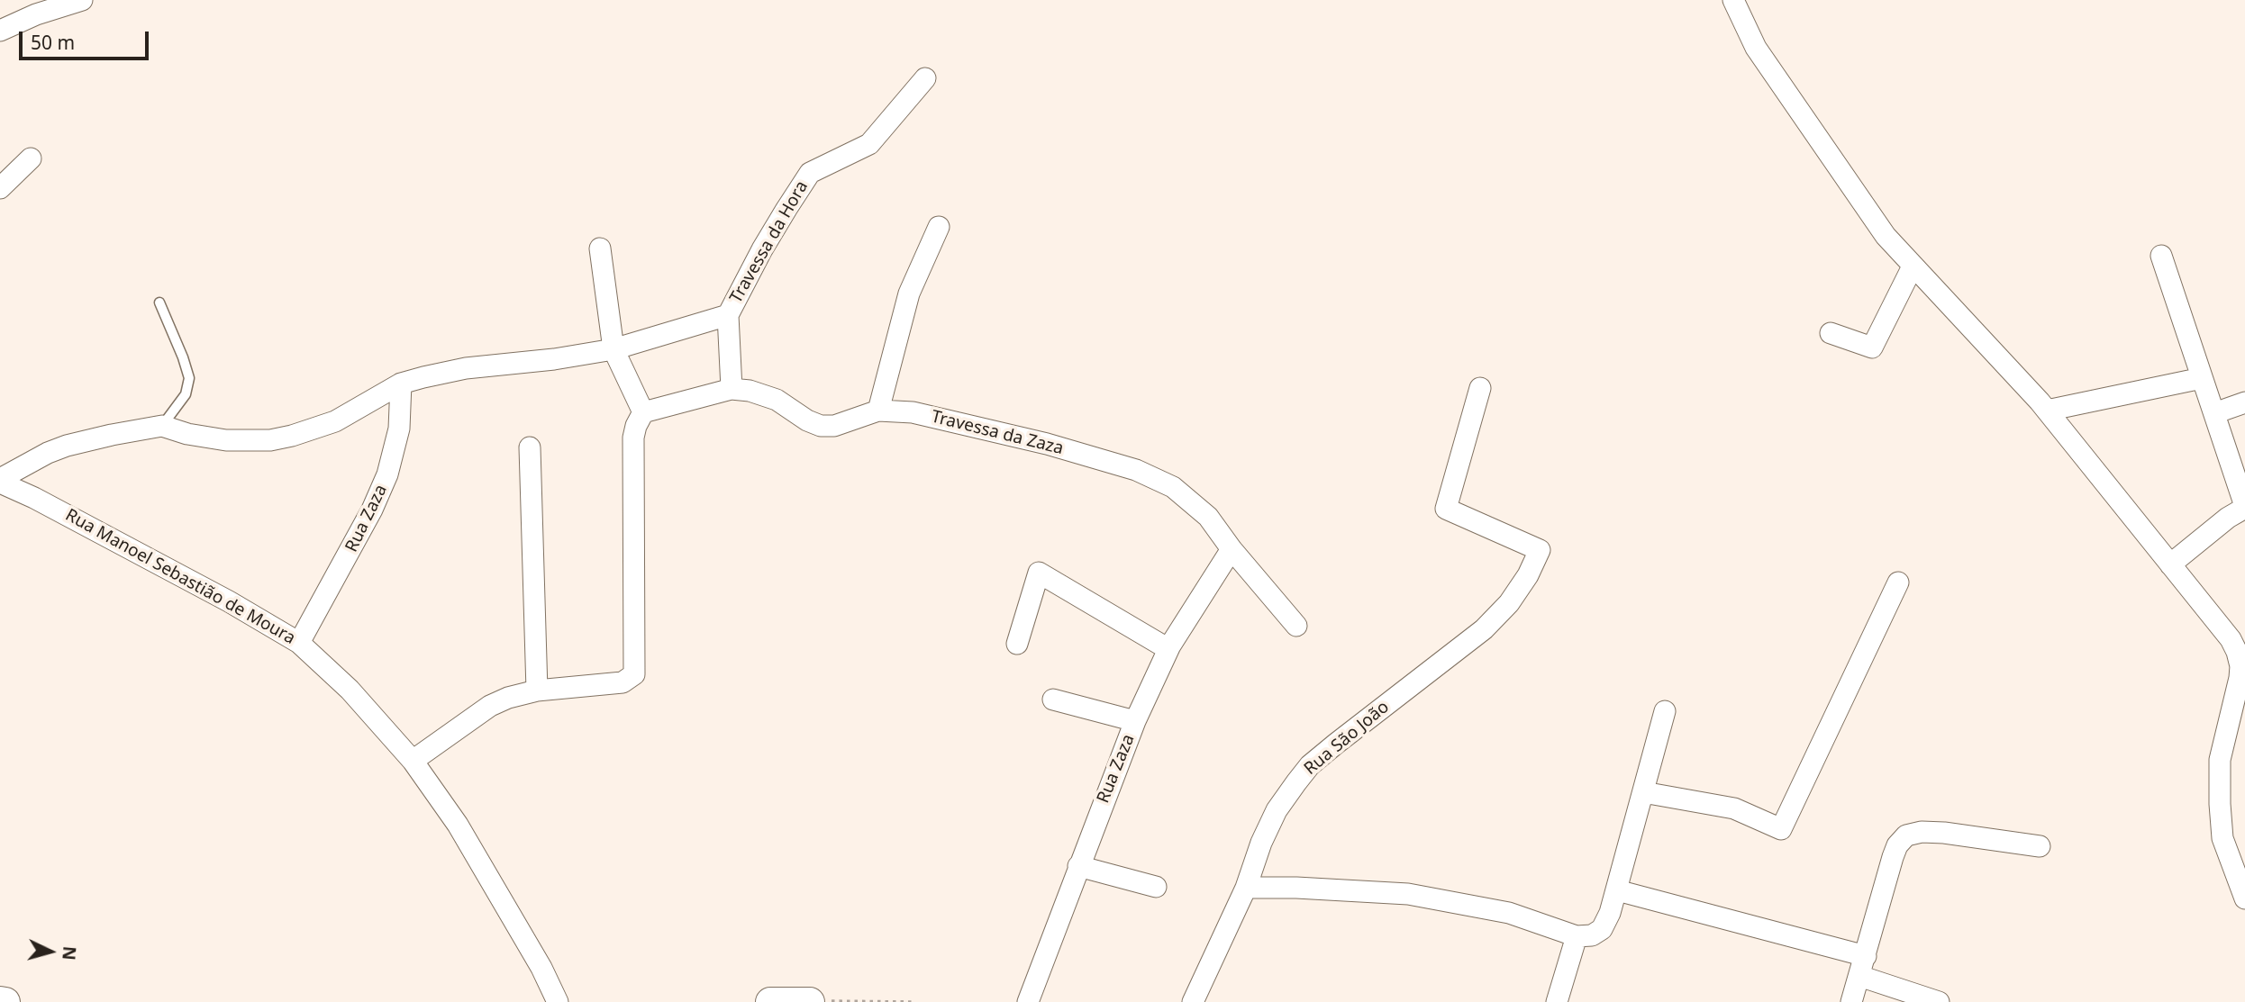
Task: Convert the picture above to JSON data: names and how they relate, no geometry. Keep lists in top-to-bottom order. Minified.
{"streets":{"street":["Travessa da Hora","Travessa da Zaza","Rua Zaza","Rua Manoel Sebastião de Moura","Rua São João"]},"crossings":[["Travessa da Hora","Travessa da Zaza"],["Travessa da Zaza","Rua Zaza"],["Rua Zaza","Rua Manoel Sebastião de Moura"]],"scale_bar":"50 m","north":"right"}
